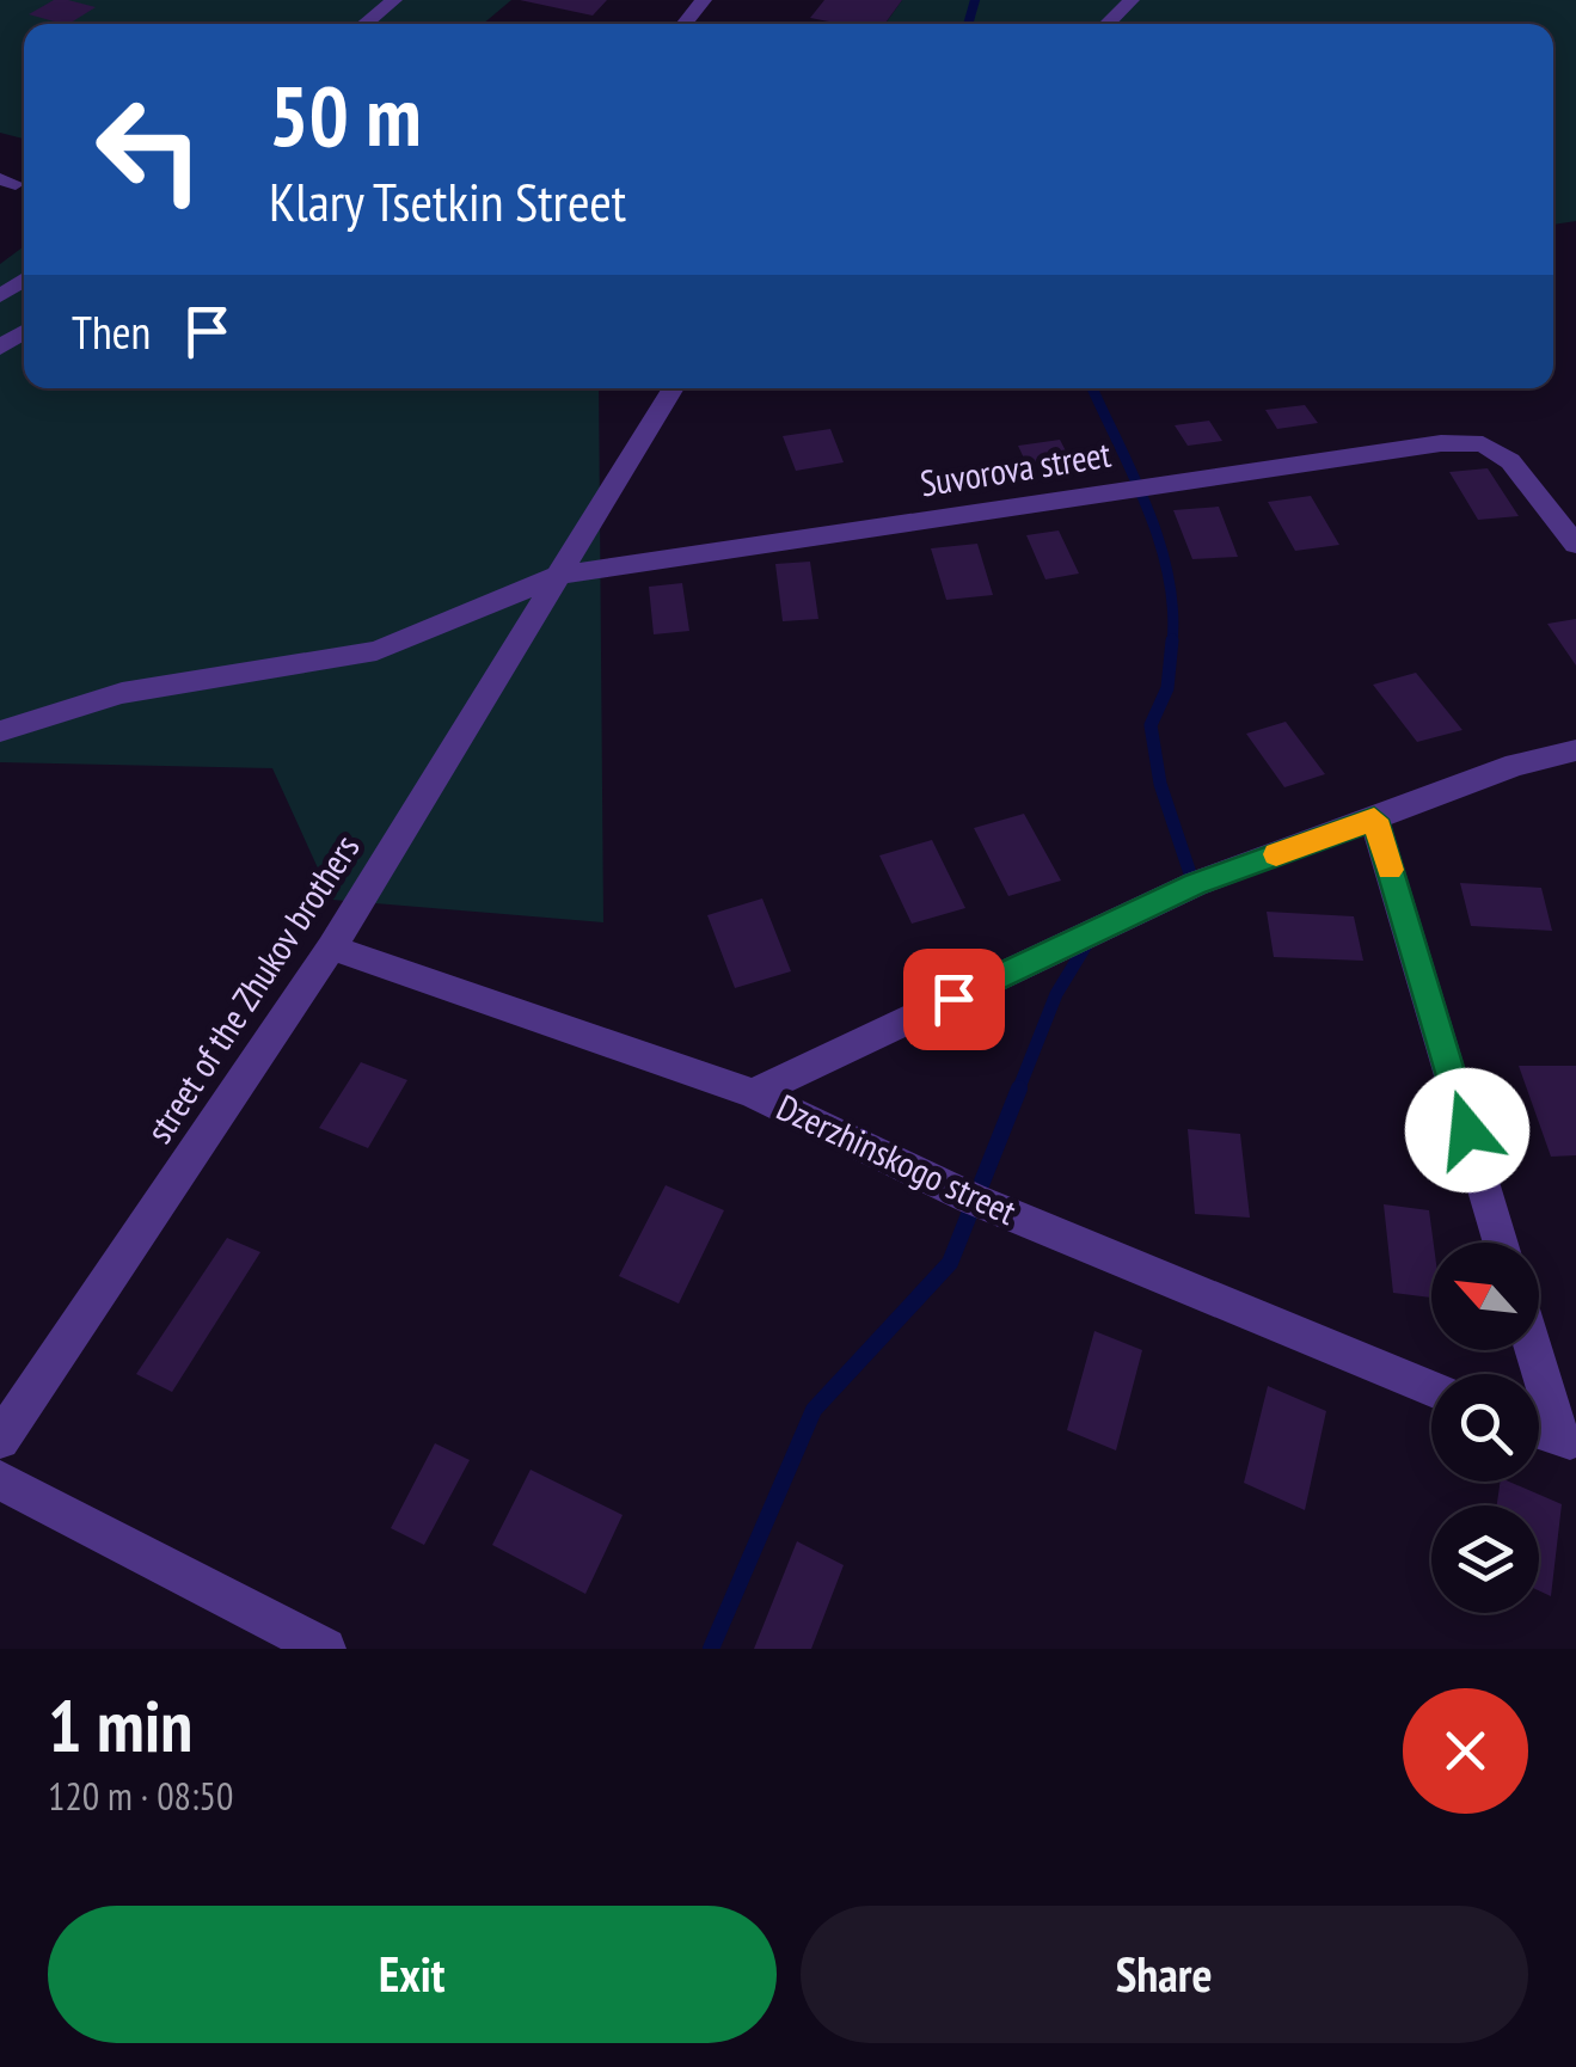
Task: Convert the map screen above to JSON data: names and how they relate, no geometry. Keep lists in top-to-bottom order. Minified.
{"streets":{"street":["Suvorova street","street of the Zhukov brothers","Dzerzhinskogo street"]},"crossings":[["Suvorova street","street of the Zhukov brothers"],["street of the Zhukov brothers","Dzerzhinskogo street"]],"north":"top left","page":{"turn":["50 m","Klary Tsetkin Street"],"then":"Then","heading":["1 min","120 m · 08:50"],"buttons":["Exit","Share"]}}
